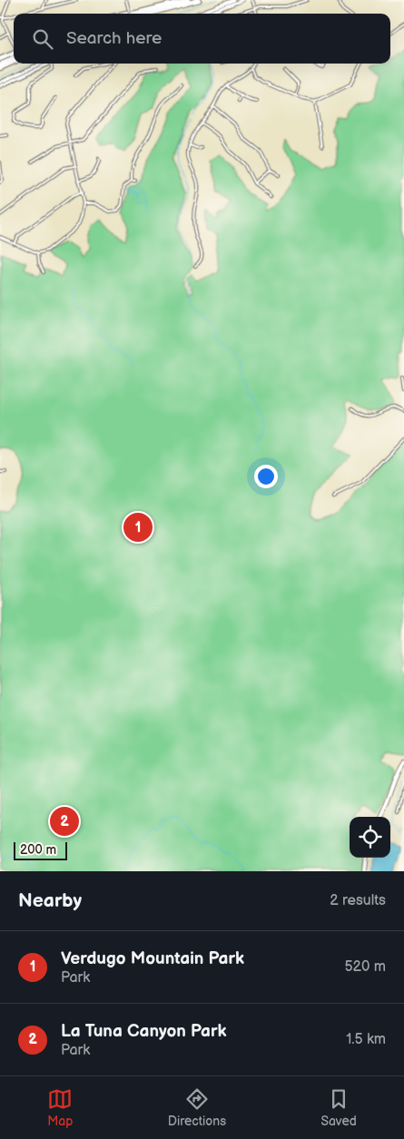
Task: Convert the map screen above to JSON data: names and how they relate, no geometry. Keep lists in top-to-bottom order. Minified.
{"scale_bar":"200 m","page":{"search":"Search here","pins":["1","2"],"scale":"200 m","heading":["Nearby","2 results"],"list":[{"mark":"1","name":"Verdugo Mountain Park","note":"Park","value":"520 m"},{"mark":"2","name":"La Tuna Canyon Park","note":"Park","value":"1.5 km"}],"nav":["Map","Directions","Saved"]}}
